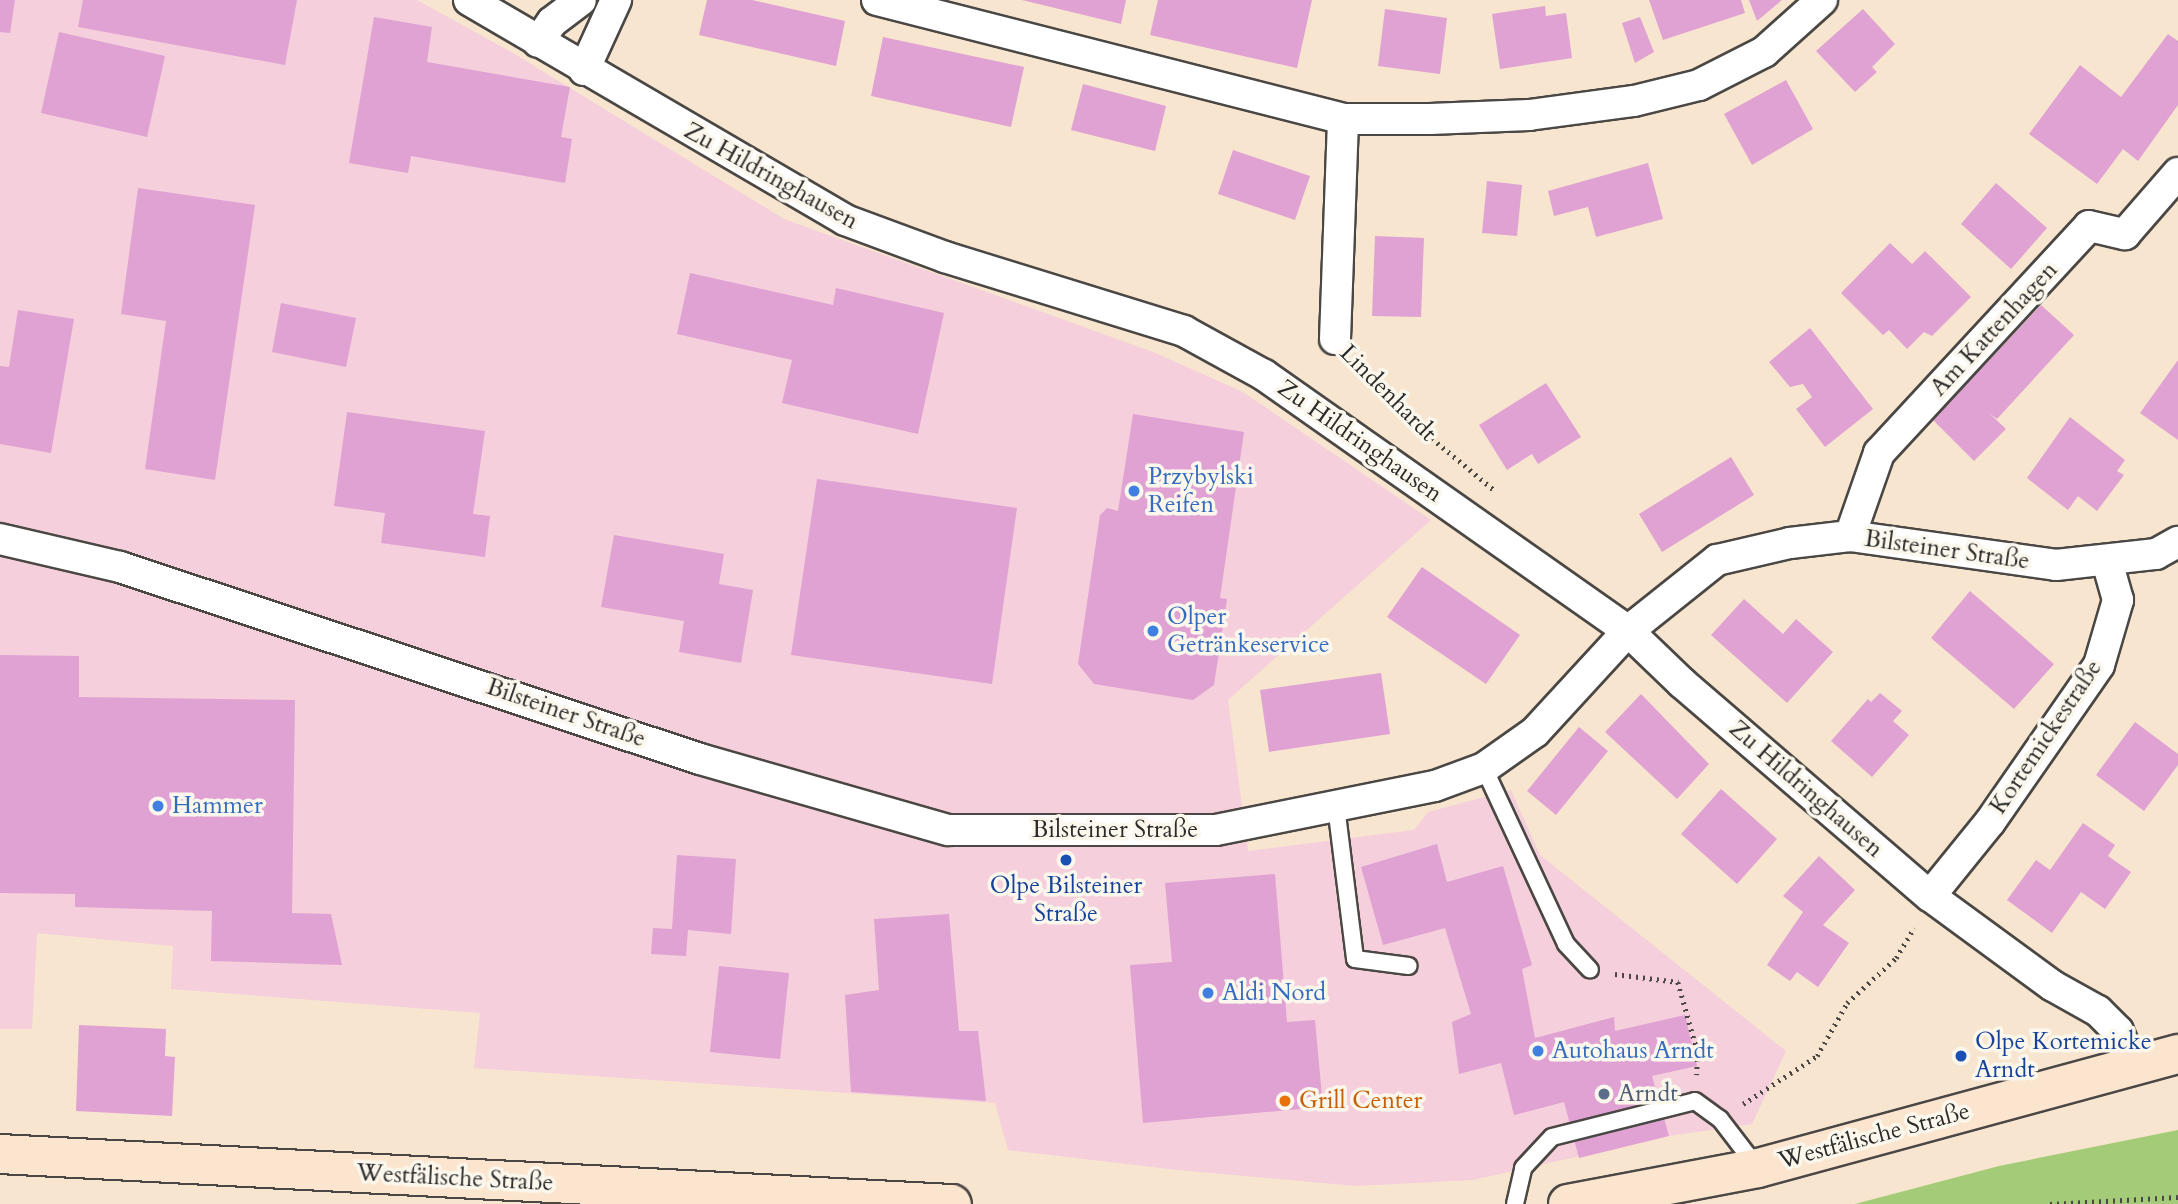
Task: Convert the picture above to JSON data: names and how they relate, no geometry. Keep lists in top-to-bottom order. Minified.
{"streets":{"street":["Zu Hildringhausen","Am Kattenhagen","Lindenhardt","Bilsteiner Straße","Kortemickestraße","Westfälische Straße"]},"crossings":[["Zu Hildringhausen","Bilsteiner Straße"],["Zu Hildringhausen","Kortemickestraße"],["Zu Hildringhausen","Westfälische Straße"],["Am Kattenhagen","Bilsteiner Straße"],["Bilsteiner Straße","Kortemickestraße"]],"places":["Przybylski Reifen","Olper Getränkeservice","Hammer","Olpe Bilsteiner Straße","Aldi Nord","Autohaus Arndt","Olpe Kortemicke Arndt","Arndt","Grill Center"]}
